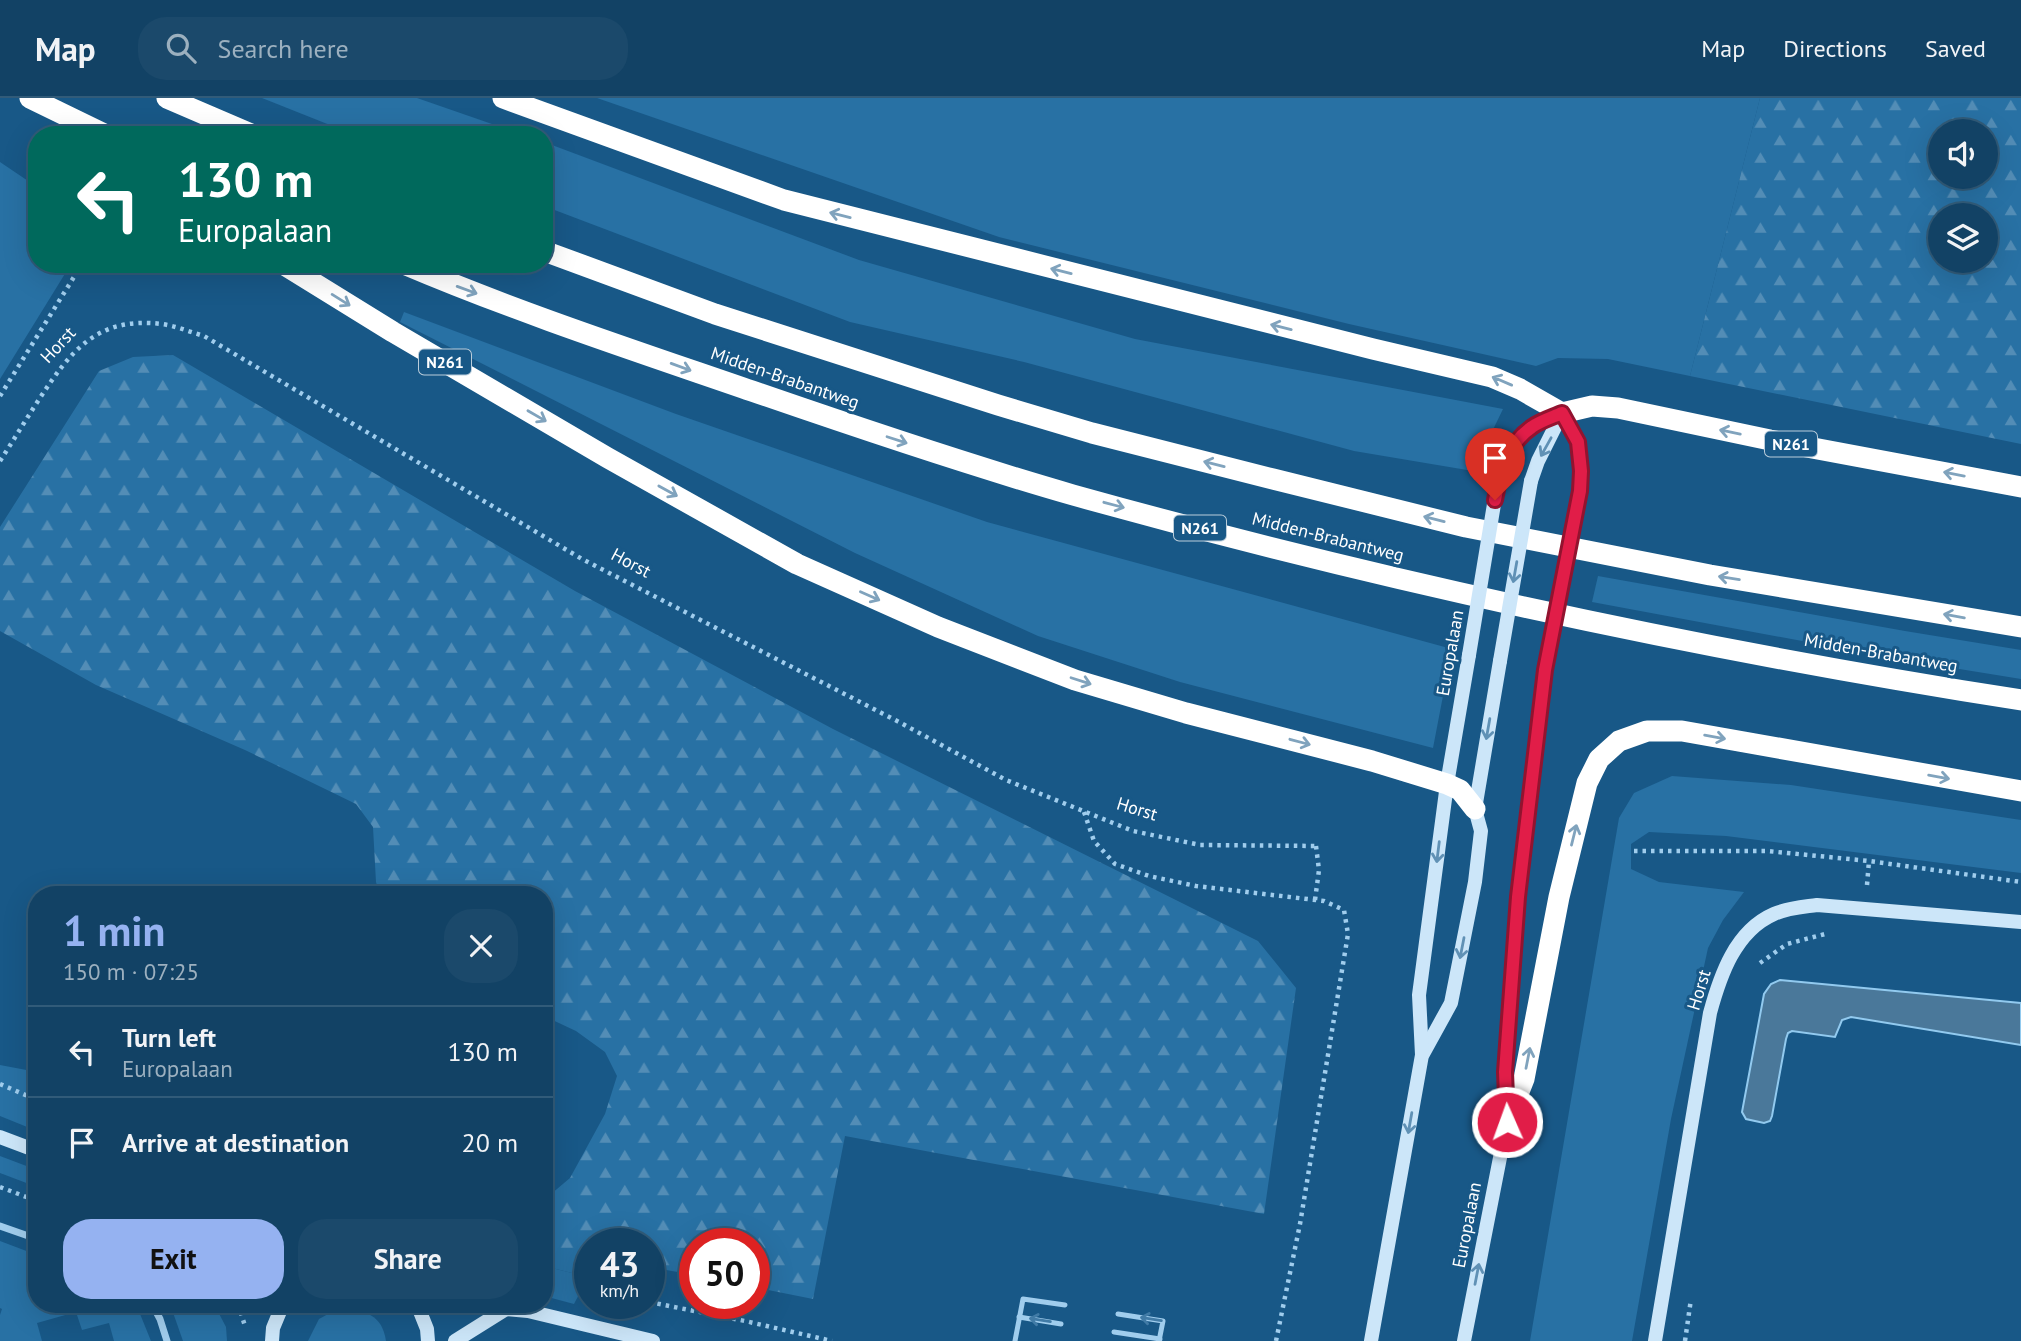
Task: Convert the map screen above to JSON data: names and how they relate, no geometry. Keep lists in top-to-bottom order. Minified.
{"streets":{"highway":["N261","Midden-Brabantweg"],"main road":["Horst","Europalaan"]},"crossings":[["N261","Europalaan"]],"page":{"header":"Map","search":"Search here","nav":["Map","Directions","Saved"],"turn":["130 m","Europalaan"],"heading":["1 min","150 m · 07:25"],"list":[{"name":"Turn left","note":"Europalaan","value":"130 m"},{"name":"Arrive at destination","value":"20 m"}],"buttons":["Exit","Share"],"speed":"43 km/h","limit":"50"}}
